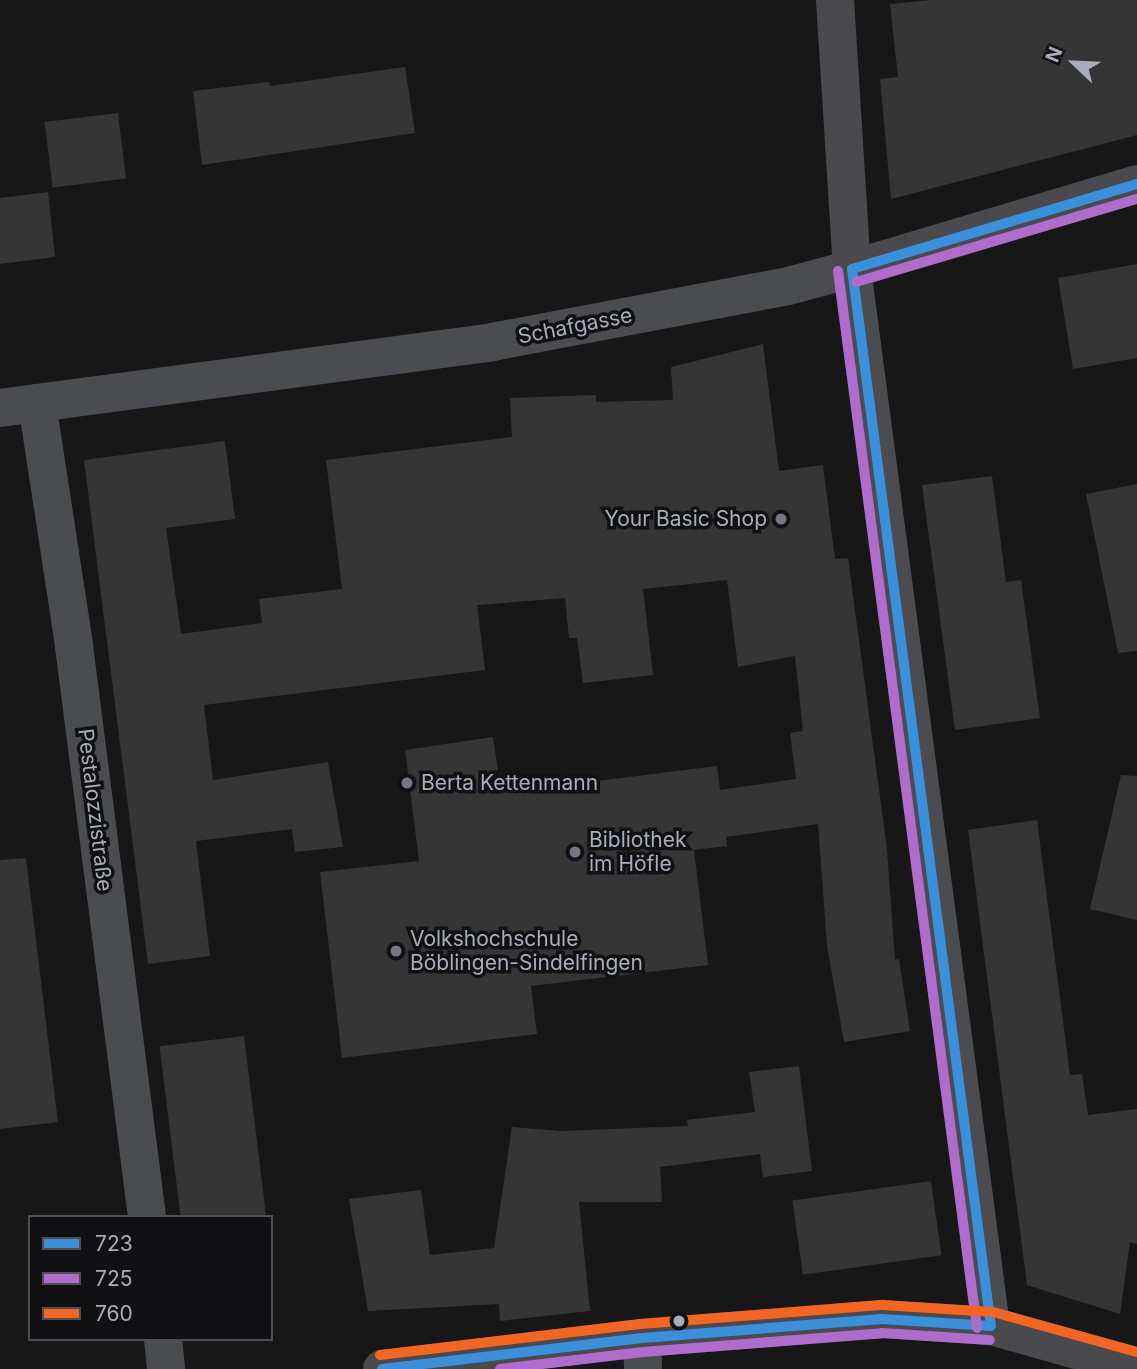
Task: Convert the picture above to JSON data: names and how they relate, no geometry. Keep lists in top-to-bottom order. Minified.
{"streets":{"main road":["Schafgasse"],"street":["Pestalozzistraße"]},"crossings":[["Schafgasse","Pestalozzistraße"]],"places":["Your Basic Shop","Berta Kettenmann","Bibliothek im Höfle","Volkshochschule Böblingen-Sindelfingen"],"lines":["transit line 723","transit line 725","transit line 760"],"legend":["723","725","760"],"north":"top left"}
